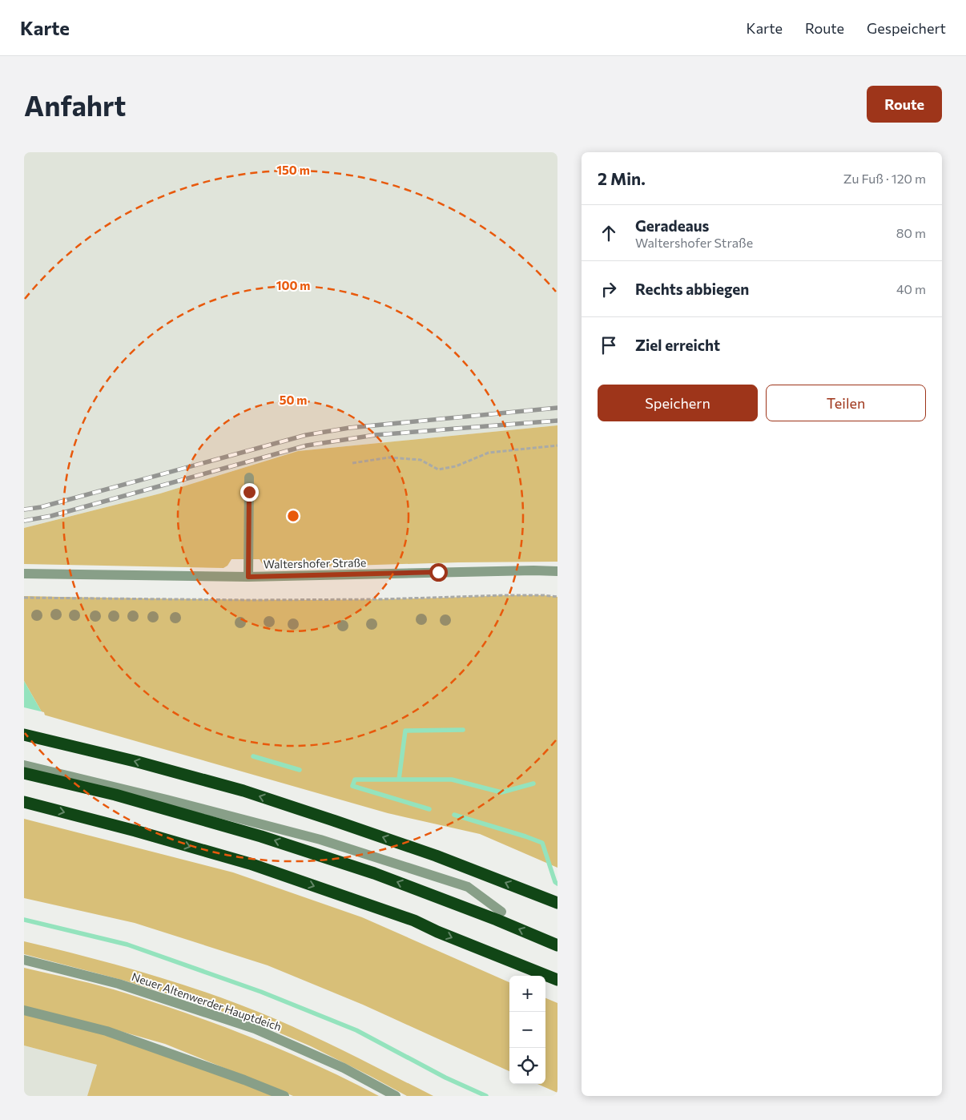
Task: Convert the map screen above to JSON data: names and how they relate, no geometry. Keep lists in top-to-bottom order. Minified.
{"streets":{"street":["Waltershofer Straße","Neuer Altenwerder Hauptdeich"]},"page":{"header":"Karte","nav":["Karte","Route","Gespeichert"],"buttons":["Route",["Speichern","Teilen"]],"title":"Anfahrt","heading":["2 Min.","Zu Fuß · 120 m"],"list":[["Geradeaus","Waltershofer Straße","80 m"],["Rechts abbiegen","40 m"],"Ziel erreicht"],"map_buttons":["+","−"]},"rings":["150 m","100 m","50 m"]}
